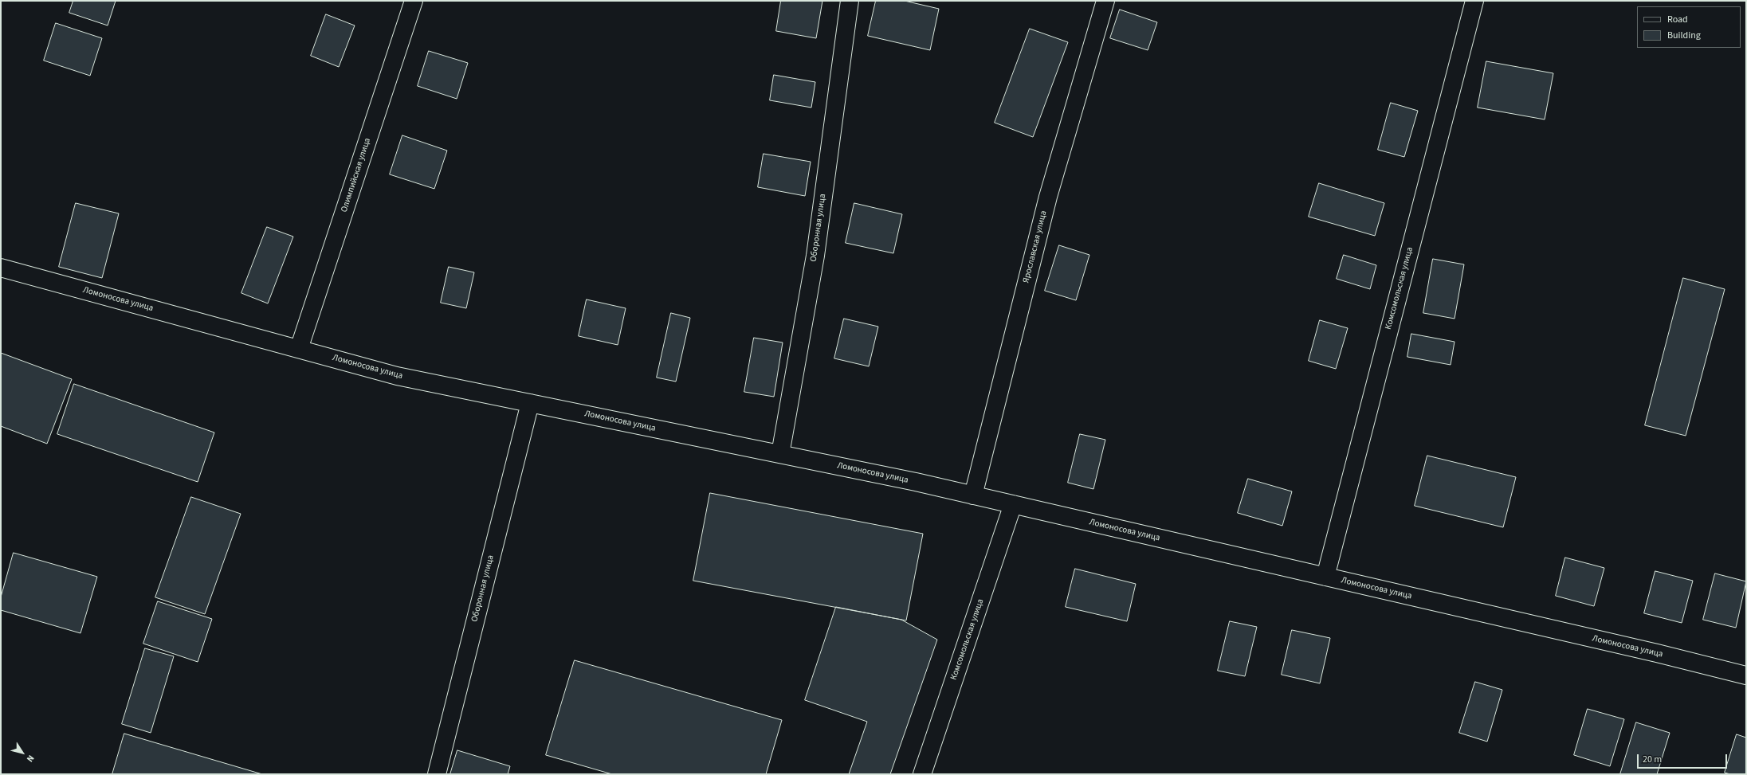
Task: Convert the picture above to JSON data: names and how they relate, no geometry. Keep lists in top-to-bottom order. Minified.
{"streets":{"street":["Олимпийская улица","Оборонная улица","Ярославская улица","Комсомольская улица","Ломоносова улица"]},"crossings":[["Олимпийская улица","Ломоносова улица"],["Оборонная улица","Ломоносова улица"],["Ярославская улица","Ломоносова улица"],["Комсомольская улица","Ломоносова улица"]],"legend":["Road","Building"],"scale_bar":"20 m","north":"bottom right"}
